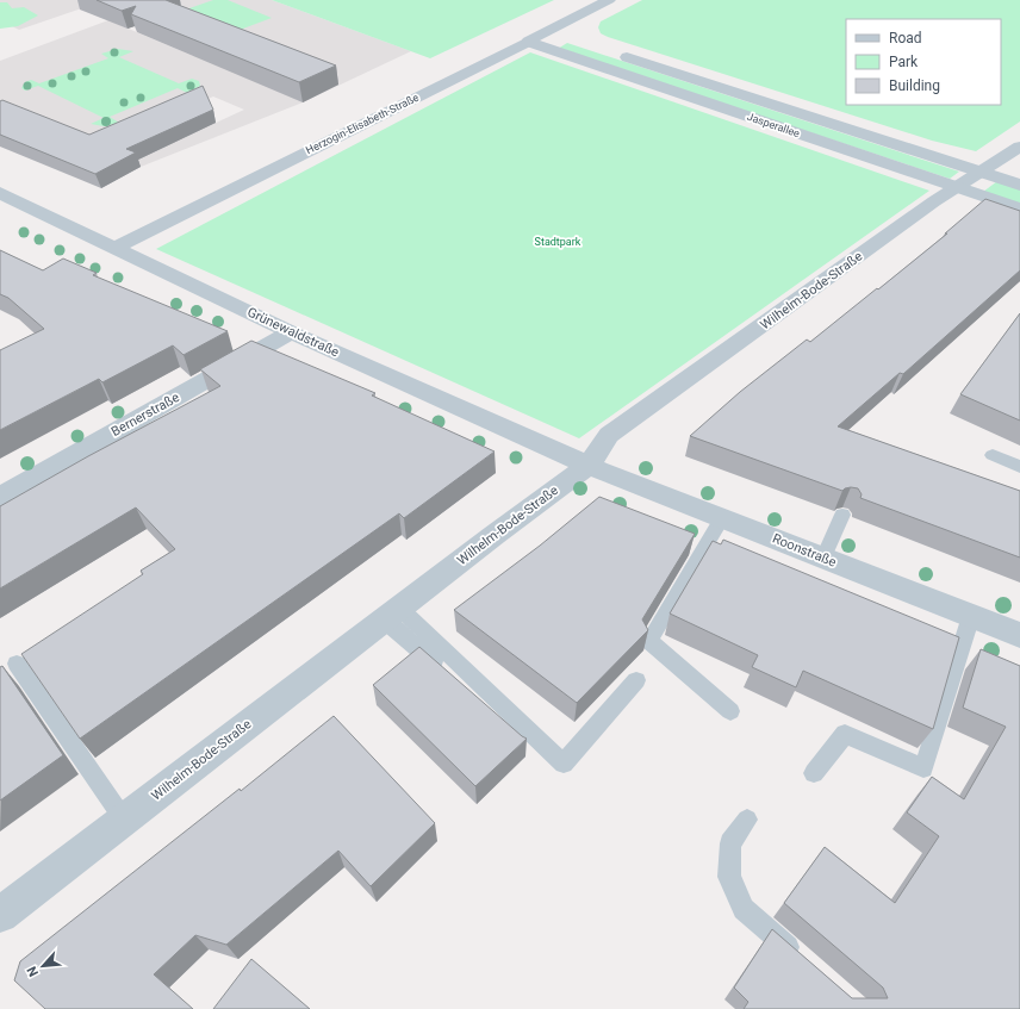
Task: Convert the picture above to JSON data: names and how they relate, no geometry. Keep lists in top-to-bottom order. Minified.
{"streets":{"street":["Herzogin-Elisabeth-Straße","Jasperallee","Wilhelm-Bode-Straße","Grünewaldstraße","Bernerstraße","Roonstraße"]},"crossings":[["Herzogin-Elisabeth-Straße","Jasperallee"],["Herzogin-Elisabeth-Straße","Grünewaldstraße"],["Jasperallee","Wilhelm-Bode-Straße"],["Wilhelm-Bode-Straße","Grünewaldstraße"],["Wilhelm-Bode-Straße","Roonstraße"],["Grünewaldstraße","Bernerstraße"],["Grünewaldstraße","Roonstraße"]],"parks":["Stadtpark"],"legend":["Road","Park","Building"],"north":"bottom left"}
